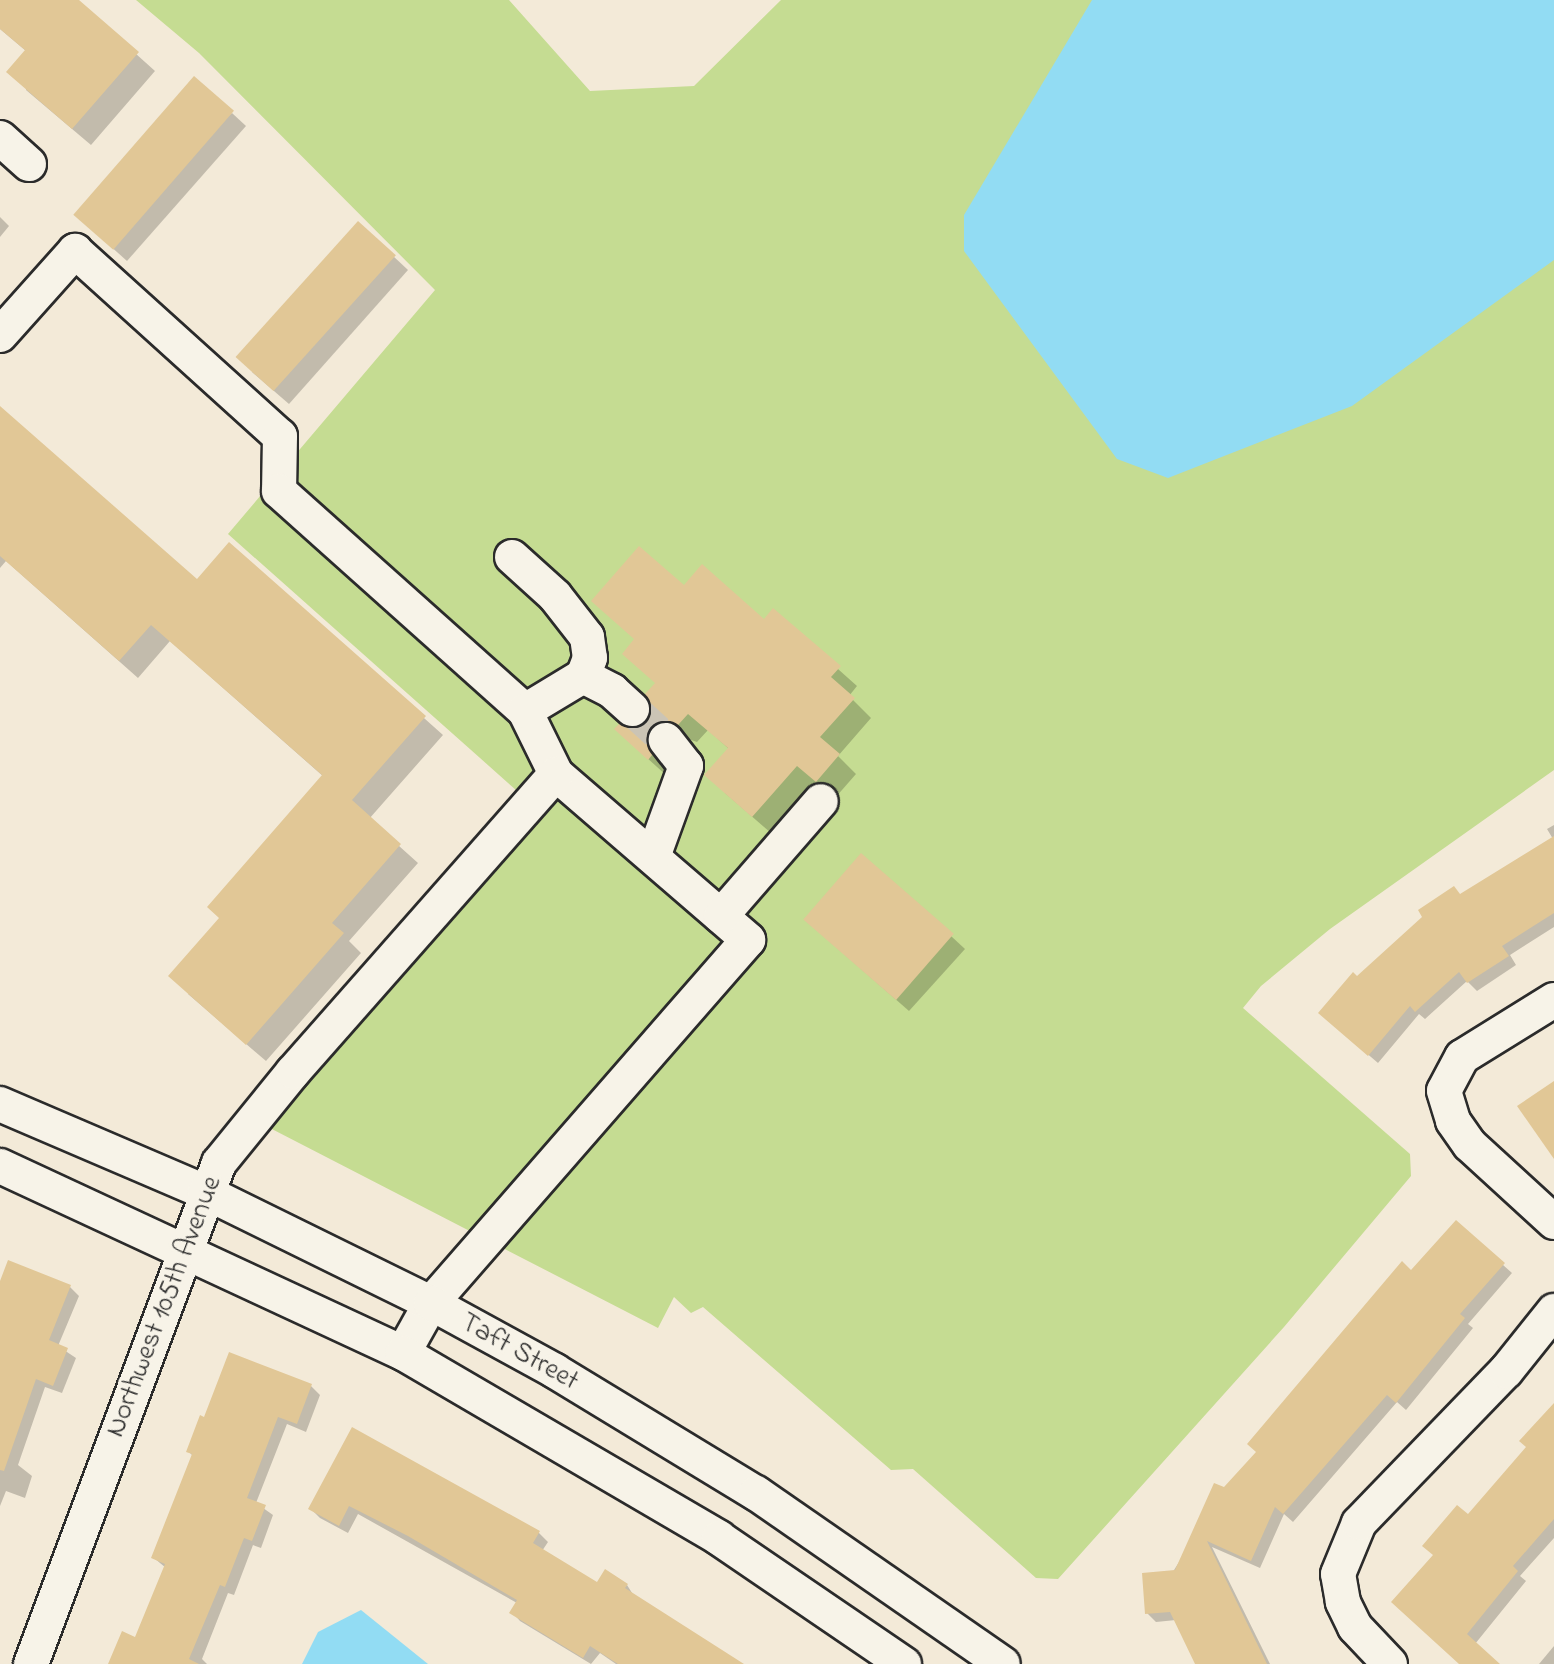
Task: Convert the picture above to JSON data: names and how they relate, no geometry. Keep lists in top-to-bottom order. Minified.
{"streets":{"street":["Northwest 105th Avenue","Taft Street"]},"crossings":[["Northwest 105th Avenue","Taft Street"]]}
